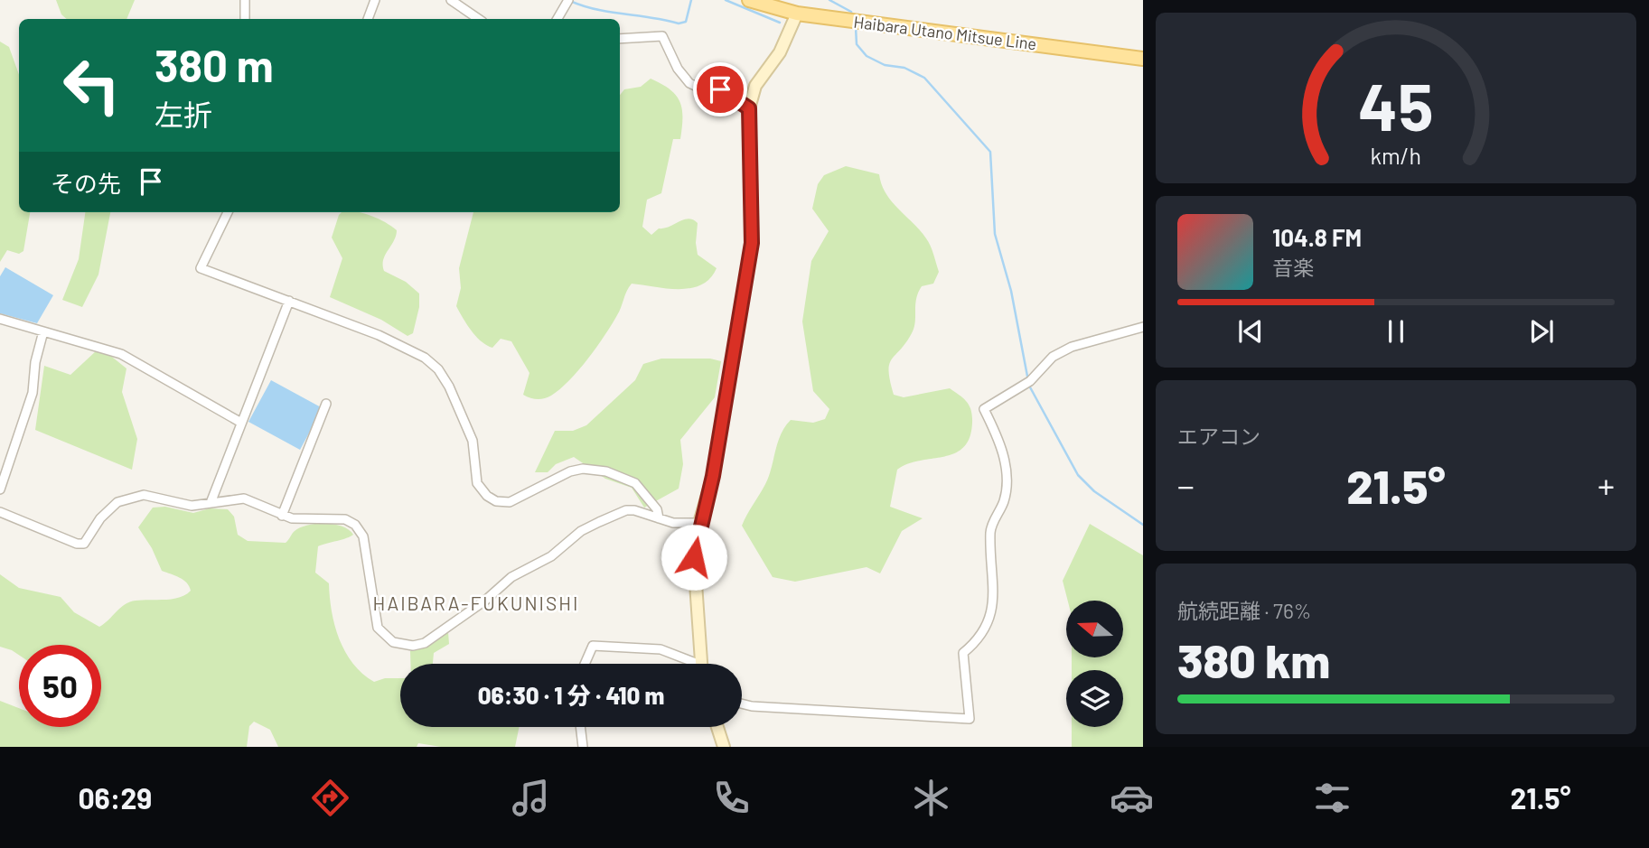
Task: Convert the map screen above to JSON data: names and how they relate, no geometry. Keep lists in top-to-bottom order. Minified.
{"streets":{"main road":["Haibara Utano Mitsue Line"]},"districts":["HAIBARA-FUKUNISHI"],"north":"left","page":{"turn":["380 m","左折"],"then":"その先","song":["104.8 FM","音楽"],"tile":["エアコン",["航続距離 · 76%","380 km"]],"heat":["−","21.5°","+"],"limit":"50","trip":"06:30 · 1 分 · 410 m","tabs":["06:29","21.5°"],"gauge":["45","km/h"]}}
